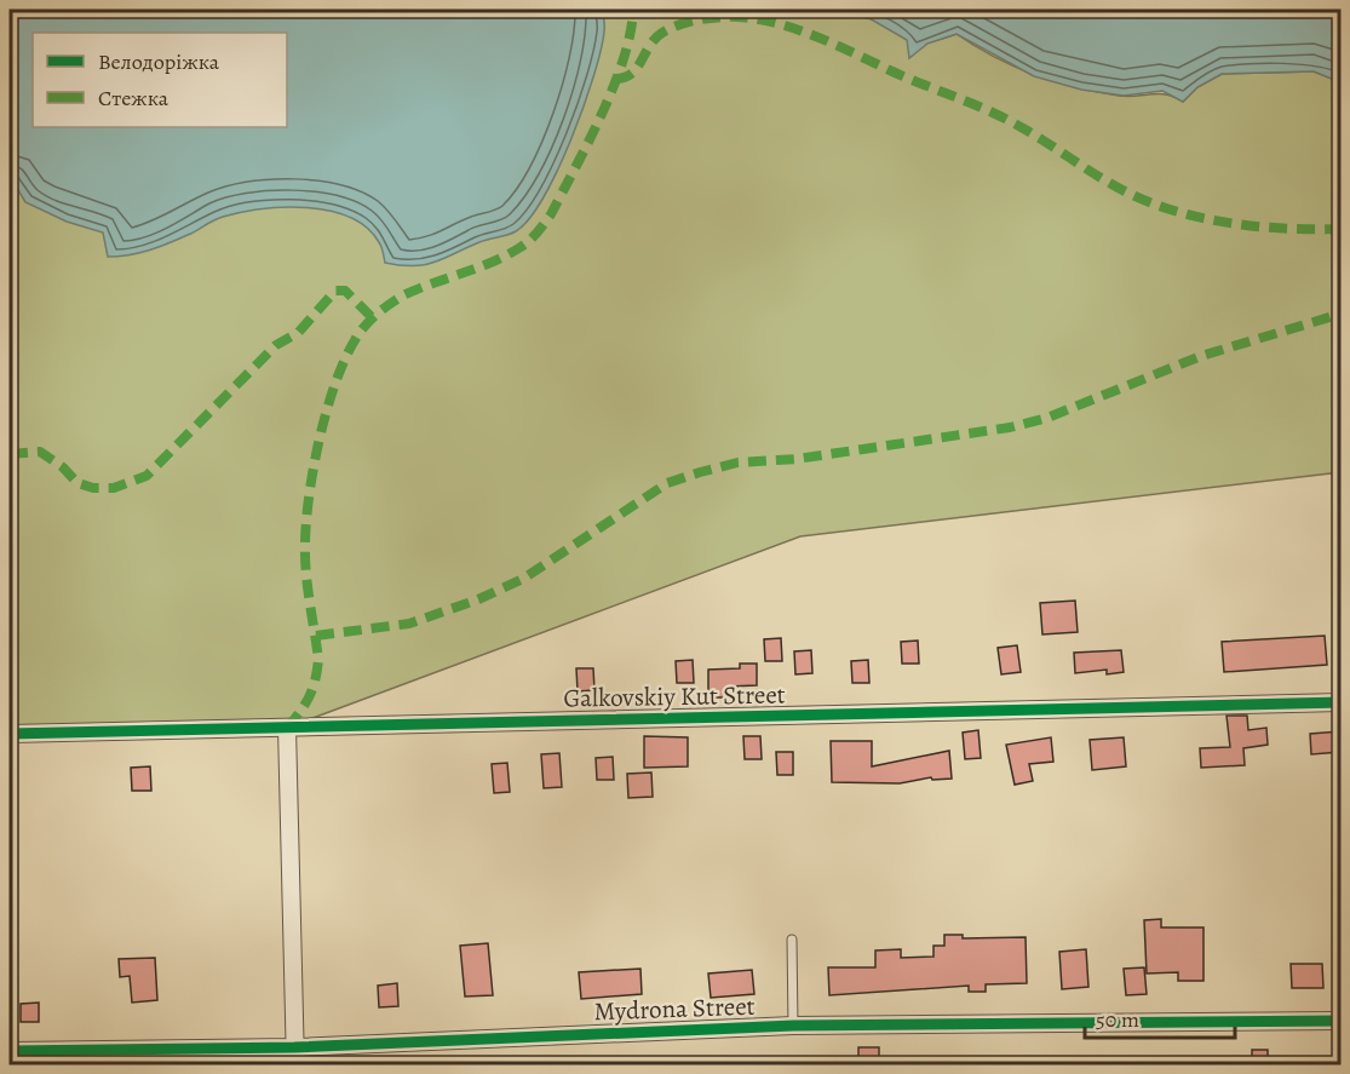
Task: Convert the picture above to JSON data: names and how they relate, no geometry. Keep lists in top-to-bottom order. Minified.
{"streets":{"street":["Galkovskiy Kut Street","Mydrona Street"]},"legend":["Велодоріжка","Стежка"],"scale_bar":"50 m"}
